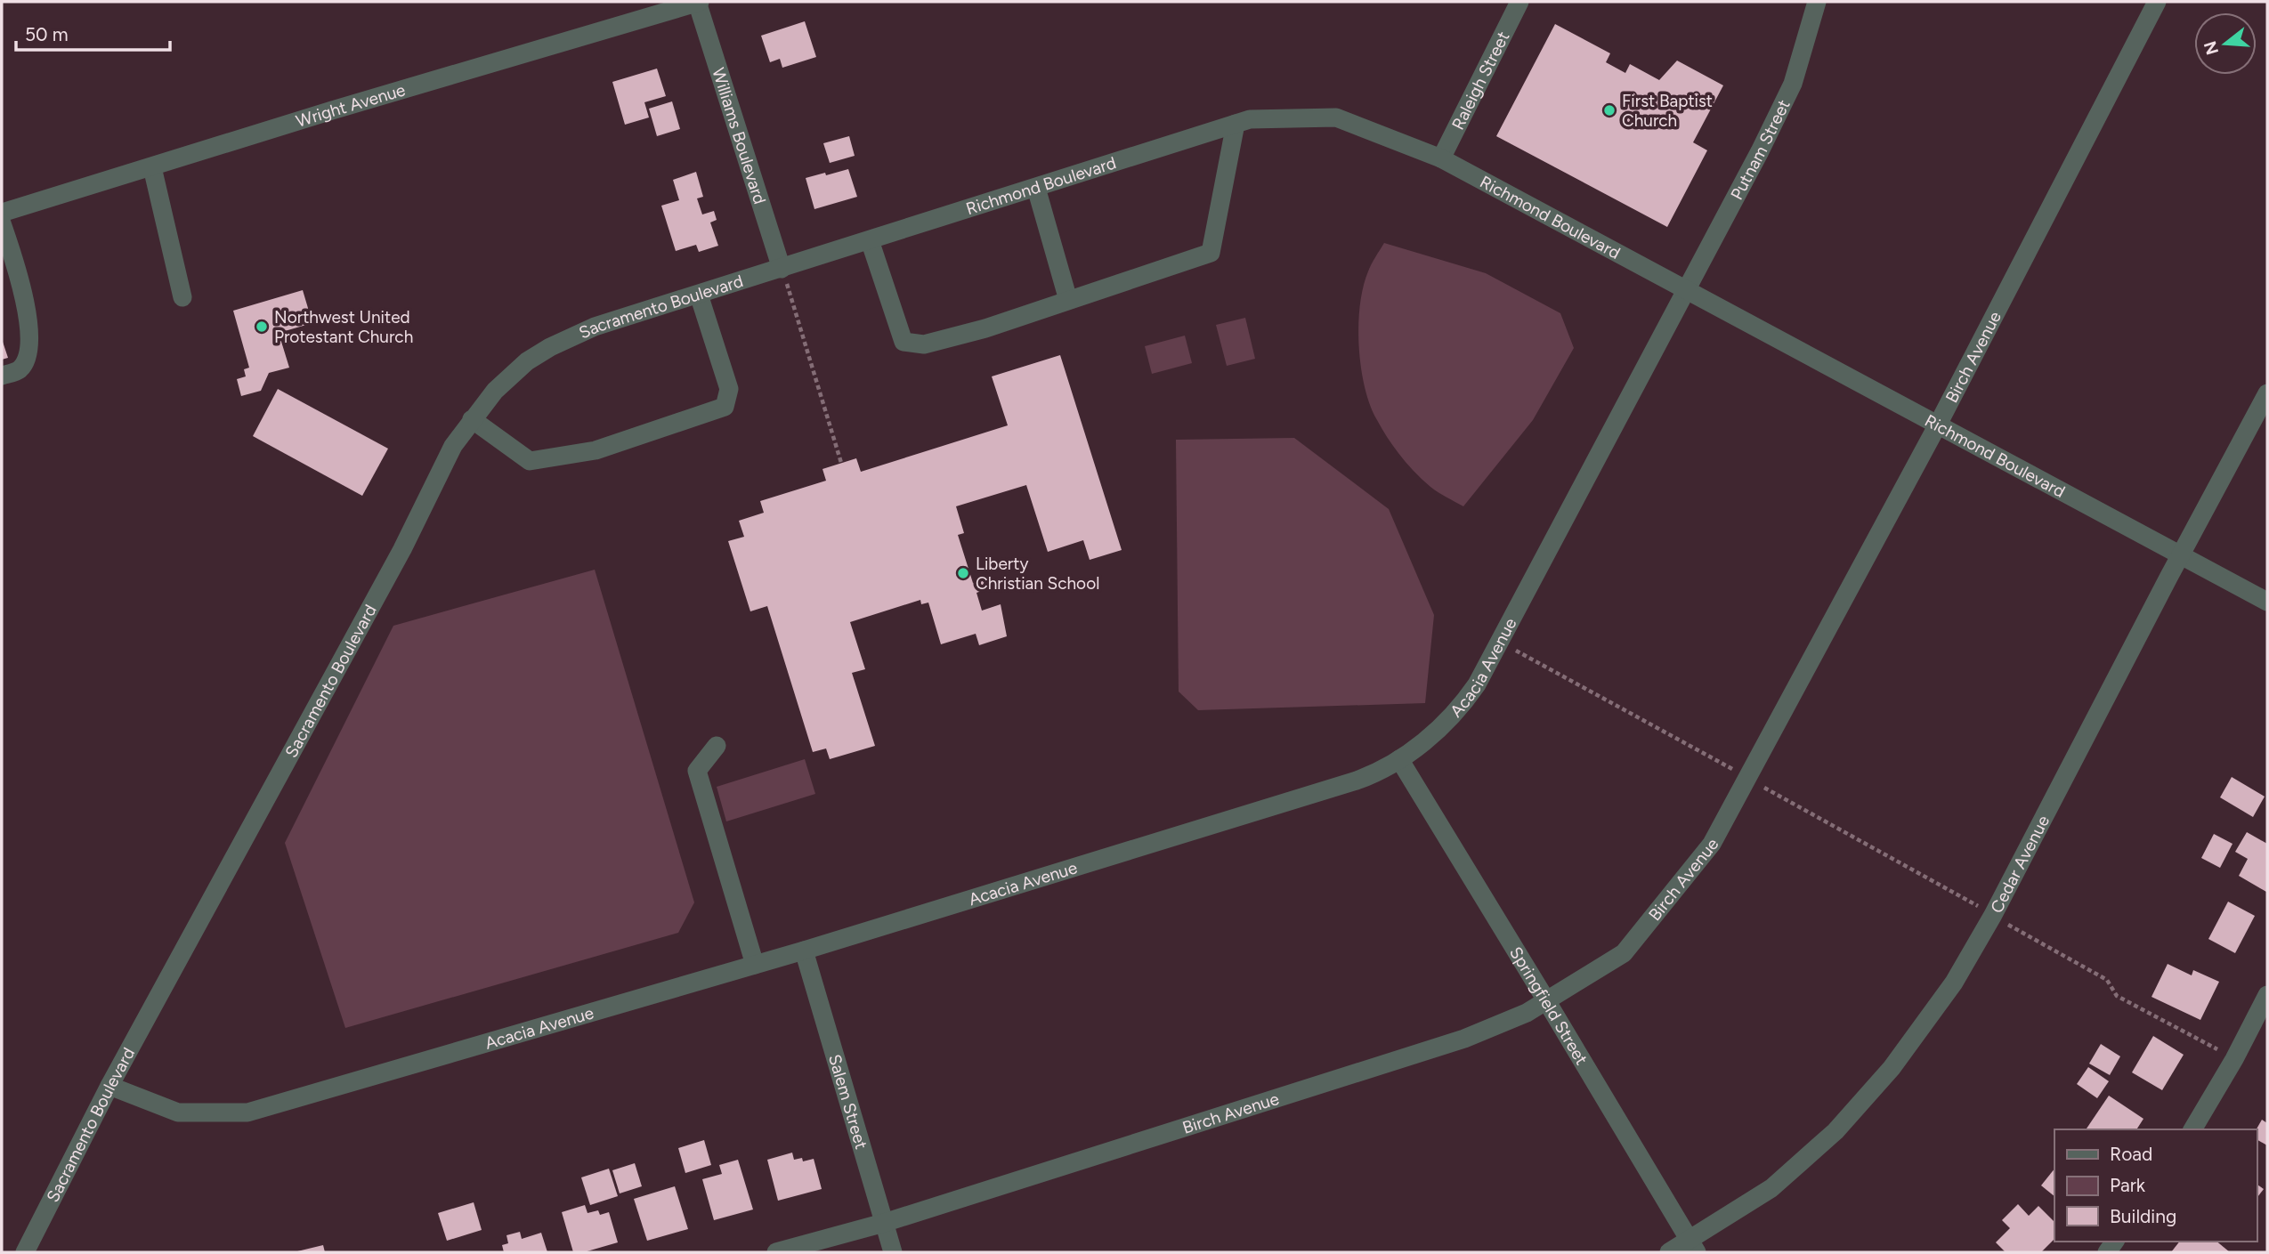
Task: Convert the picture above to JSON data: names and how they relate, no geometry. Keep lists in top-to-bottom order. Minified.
{"streets":{"street":["Raleigh Street","Wright Avenue","Williams Boulevard","Putnam Street","Richmond Boulevard","Sacramento Boulevard","Birch Avenue","Acacia Avenue","Cedar Avenue","Springfield Street","Salem Street"]},"crossings":[["Raleigh Street","Richmond Boulevard"],["Wright Avenue","Williams Boulevard"],["Williams Boulevard","Richmond Boulevard"],["Williams Boulevard","Sacramento Boulevard"],["Putnam Street","Richmond Boulevard"],["Putnam Street","Acacia Avenue"],["Richmond Boulevard","Sacramento Boulevard"],["Richmond Boulevard","Birch Avenue"],["Richmond Boulevard","Acacia Avenue"],["Richmond Boulevard","Cedar Avenue"],["Sacramento Boulevard","Acacia Avenue"],["Birch Avenue","Springfield Street"],["Birch Avenue","Salem Street"],["Acacia Avenue","Springfield Street"],["Acacia Avenue","Salem Street"],["Cedar Avenue","Springfield Street"]],"places":["First Baptist Church","Northwest United Protestant Church","Liberty Christian School"],"legend":["Road","Park","Building"],"scale_bar":"50 m","north":"left"}
